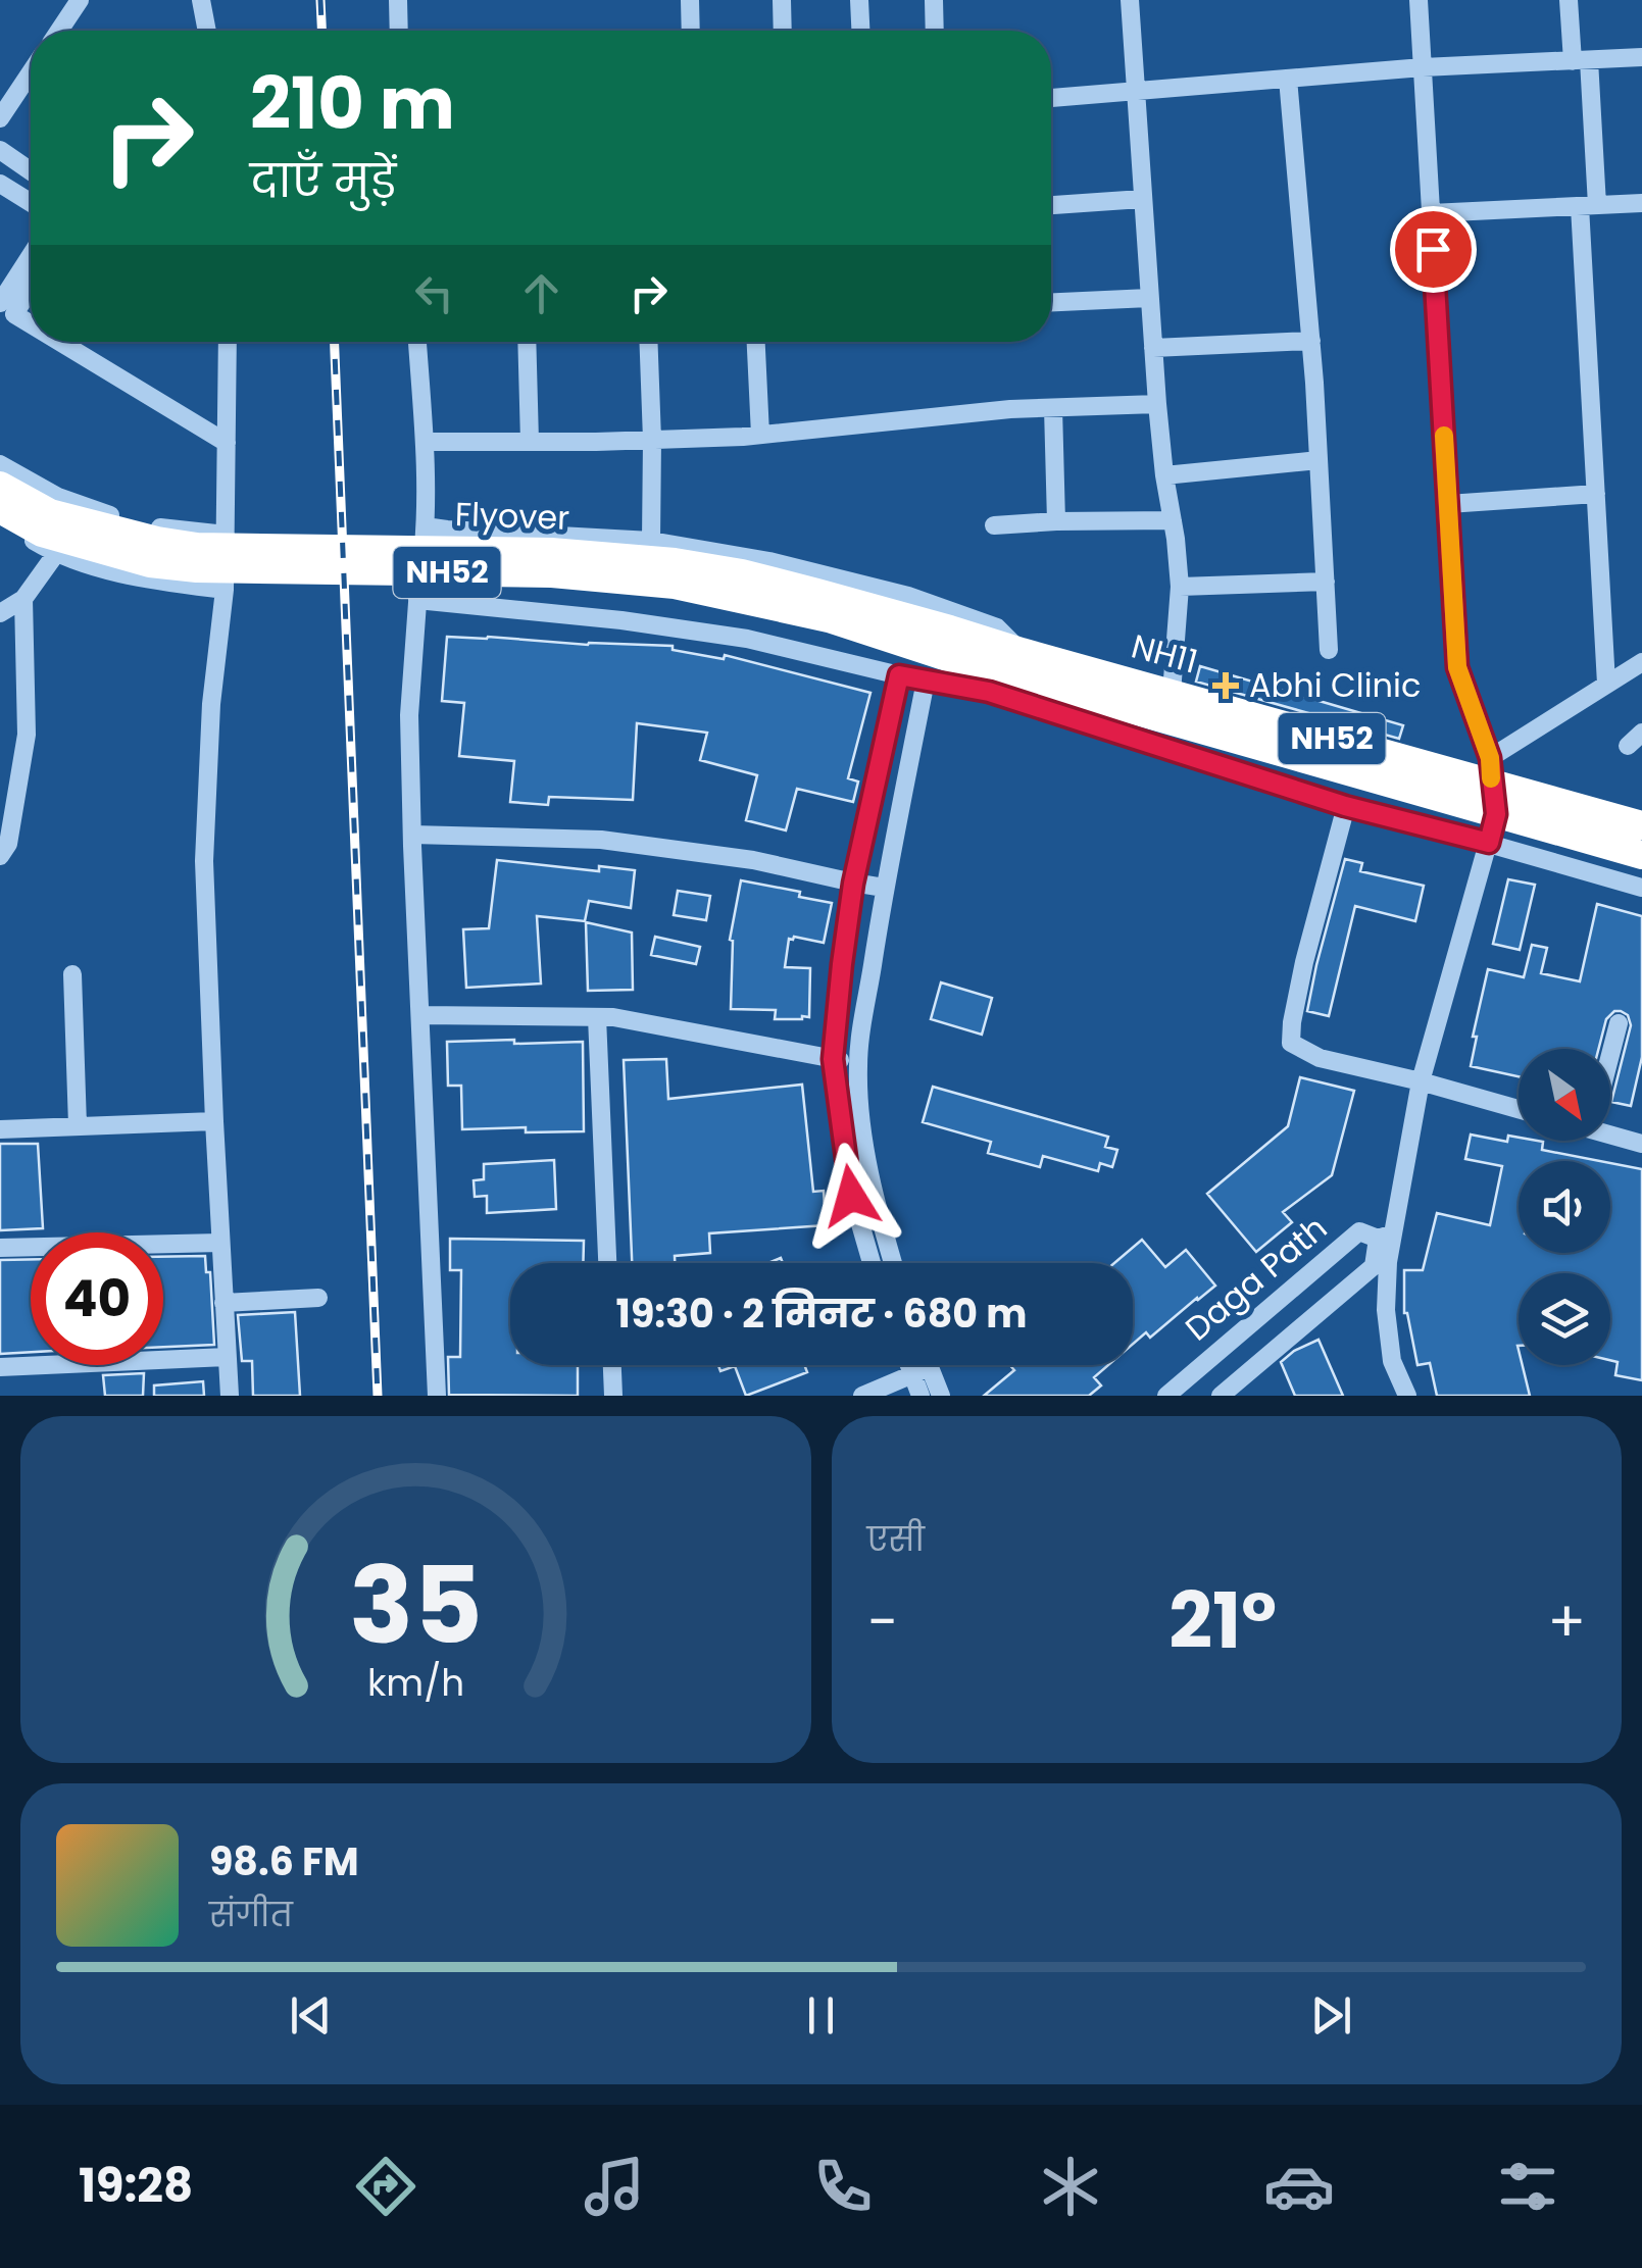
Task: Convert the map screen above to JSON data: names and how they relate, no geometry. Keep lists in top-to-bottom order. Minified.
{"streets":{"highway":["Flyover","NH52","NH11"],"street":["Daga Path"]},"crossings":[["Flyover","NH52"],["Flyover","NH11"],["NH52","NH11"]],"places":{"health":["Abhi Clinic"]},"north":"bottom right","page":{"turn":["210 m","दाएँ मुड़ें"],"limit":"40","trip":"19:30 · 2 मिनट · 680 m","tile":"एसी","heat":["−","21°","+"],"song":["98.6 FM","संगीत"],"tabs":"19:28","gauge":["35","km/h"]}}
